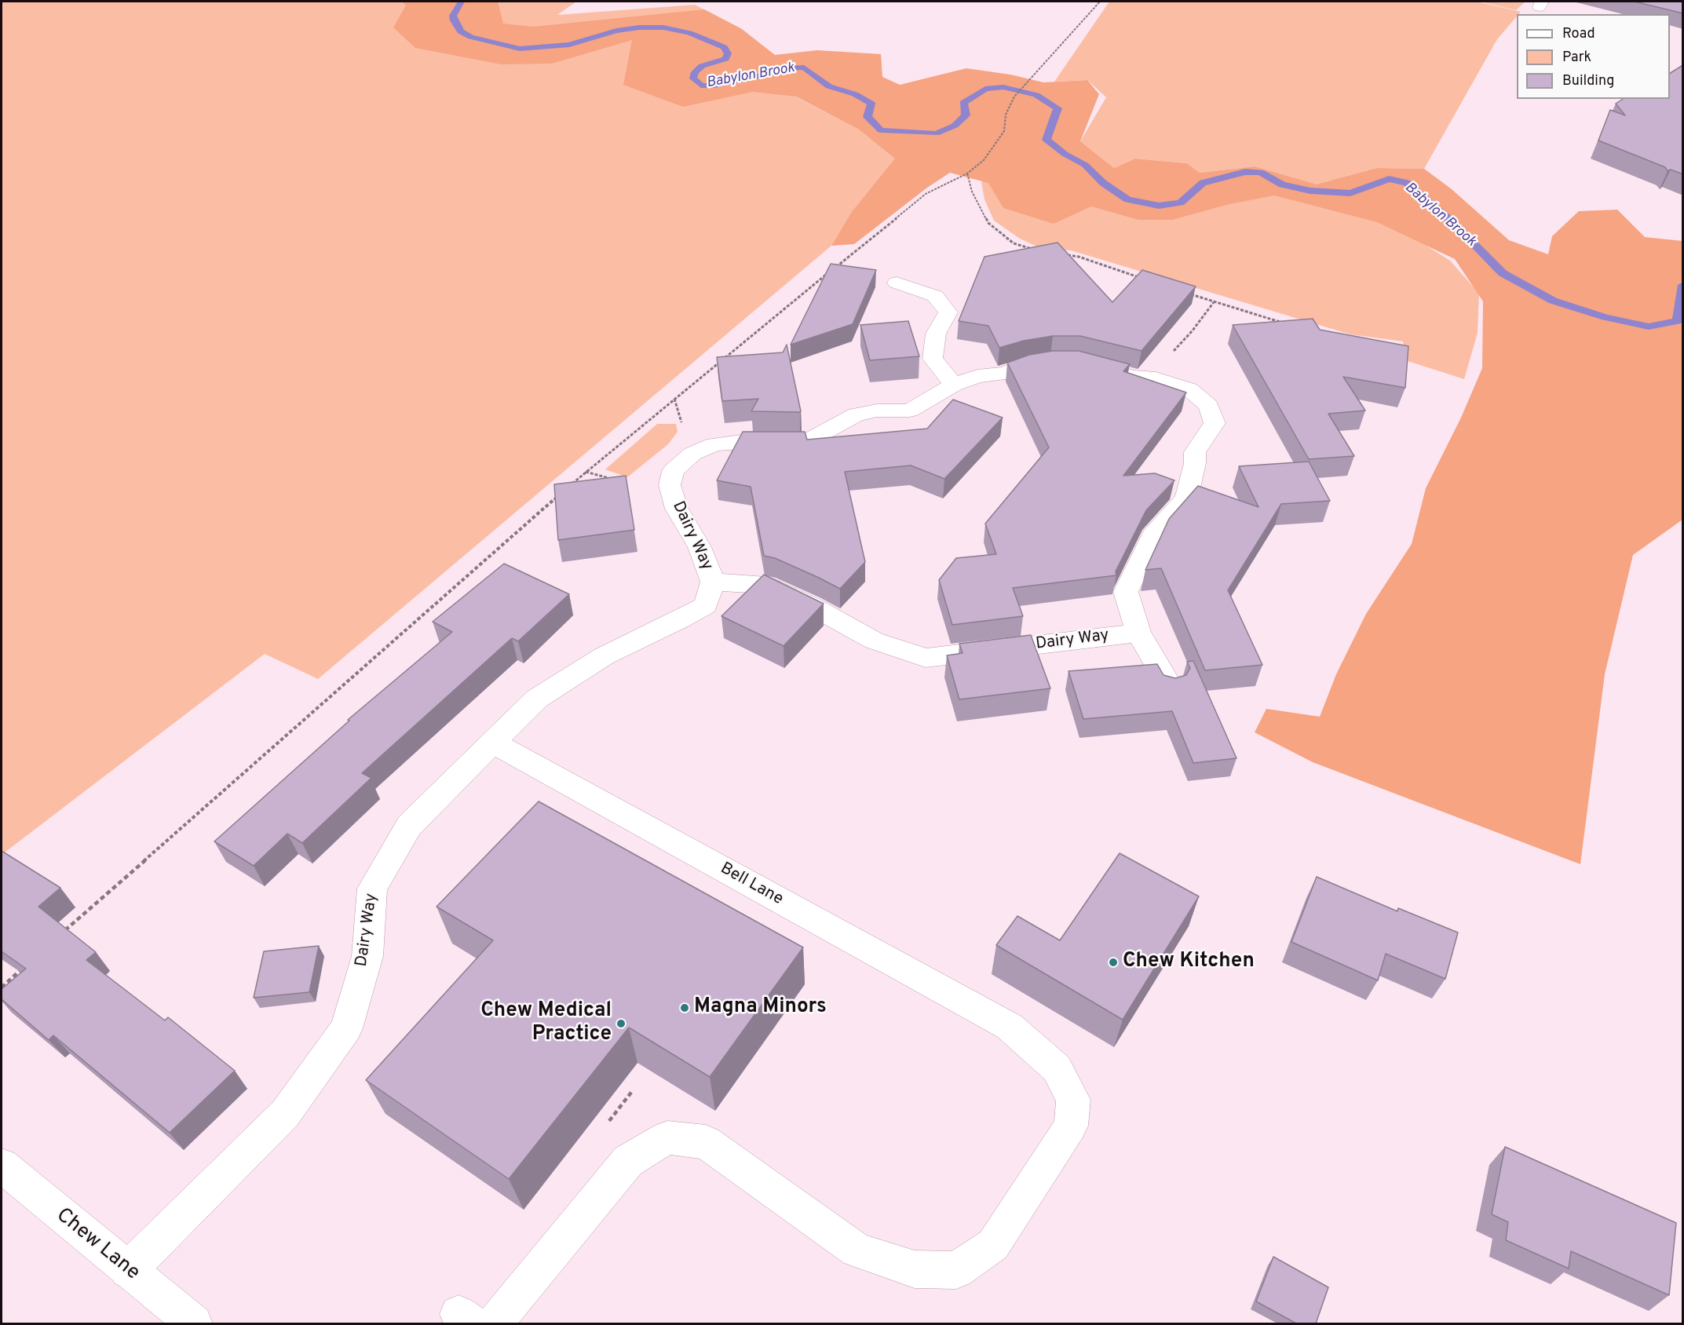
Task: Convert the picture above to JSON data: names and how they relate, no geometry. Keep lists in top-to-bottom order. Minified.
{"streets":{"street":["Dairy Way","Bell Lane","Chew Lane"]},"crossings":[["Dairy Way","Bell Lane"],["Dairy Way","Chew Lane"]],"water":["Babylon Brook"],"places":["Chew Kitchen","Magna Minors","Chew Medical Practice"],"legend":["Road","Park","Building"]}
